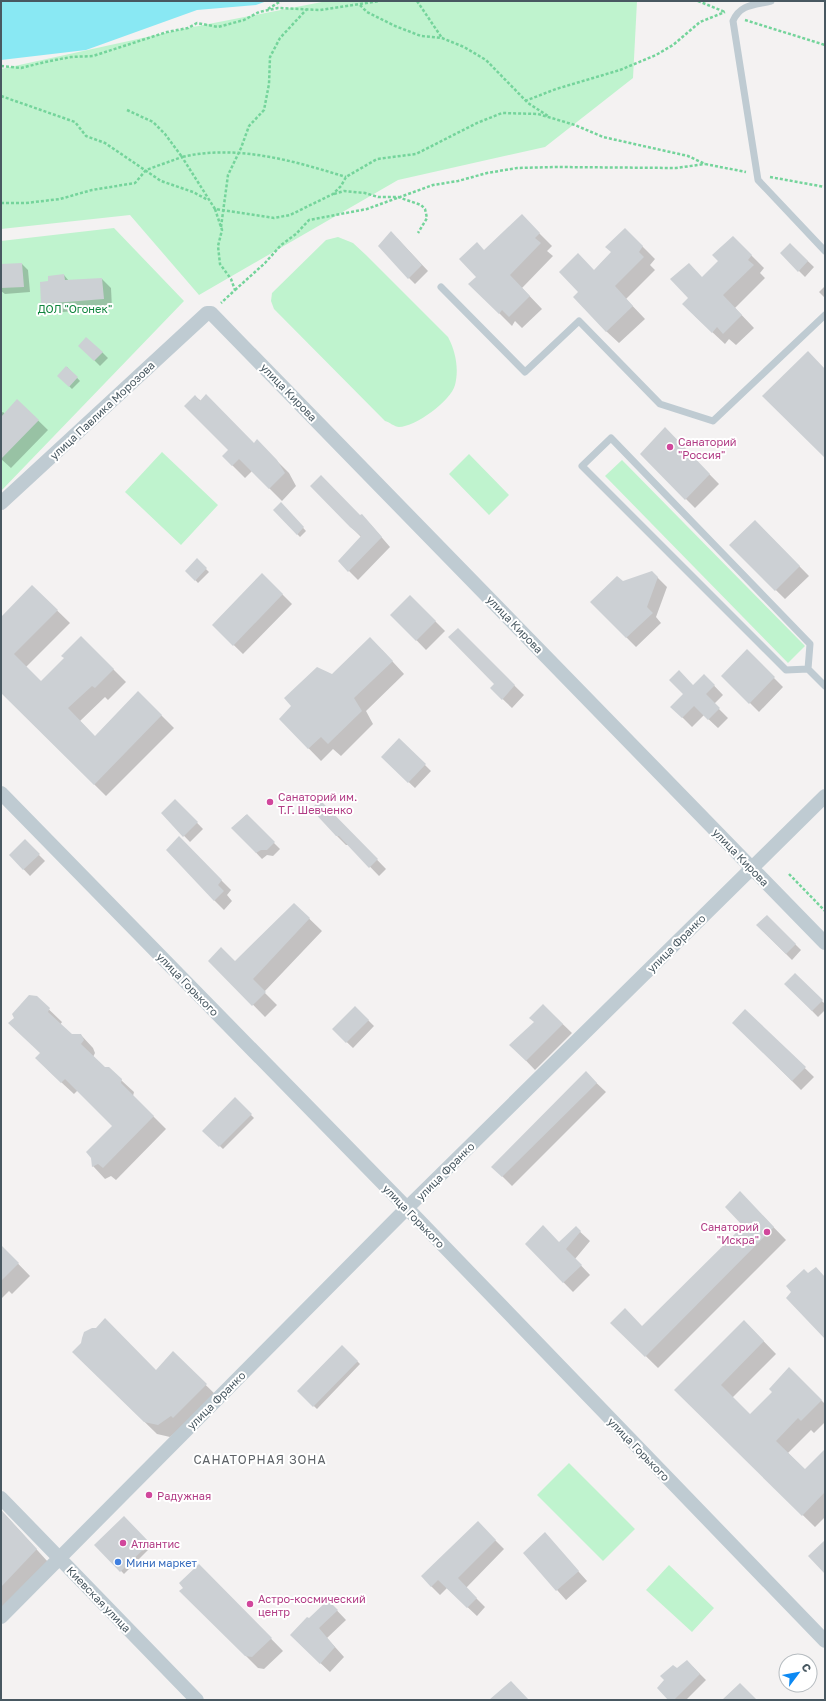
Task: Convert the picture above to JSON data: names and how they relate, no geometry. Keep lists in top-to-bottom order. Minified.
{"streets":{"street":["улица Кирова","улица Павлика Морозова","улица Франко","улица Горького","Киевская улица"]},"crossings":[["улица Кирова","улица Павлика Морозова"],["улица Кирова","улица Франко"],["улица Франко","улица Горького"],["улица Франко","Киевская улица"]],"districts":["САНАТОРНАЯ ЗОНА"],"parks":["ДОЛ \"Огонек\""],"places":["Санаторий \"Россия\"","Санаторий им. Т.Г. Шевченко","Санаторий \"Искра\"","Радужная","Атлантис","Мини маркет","Астро-космический центр"],"north":"top right"}
